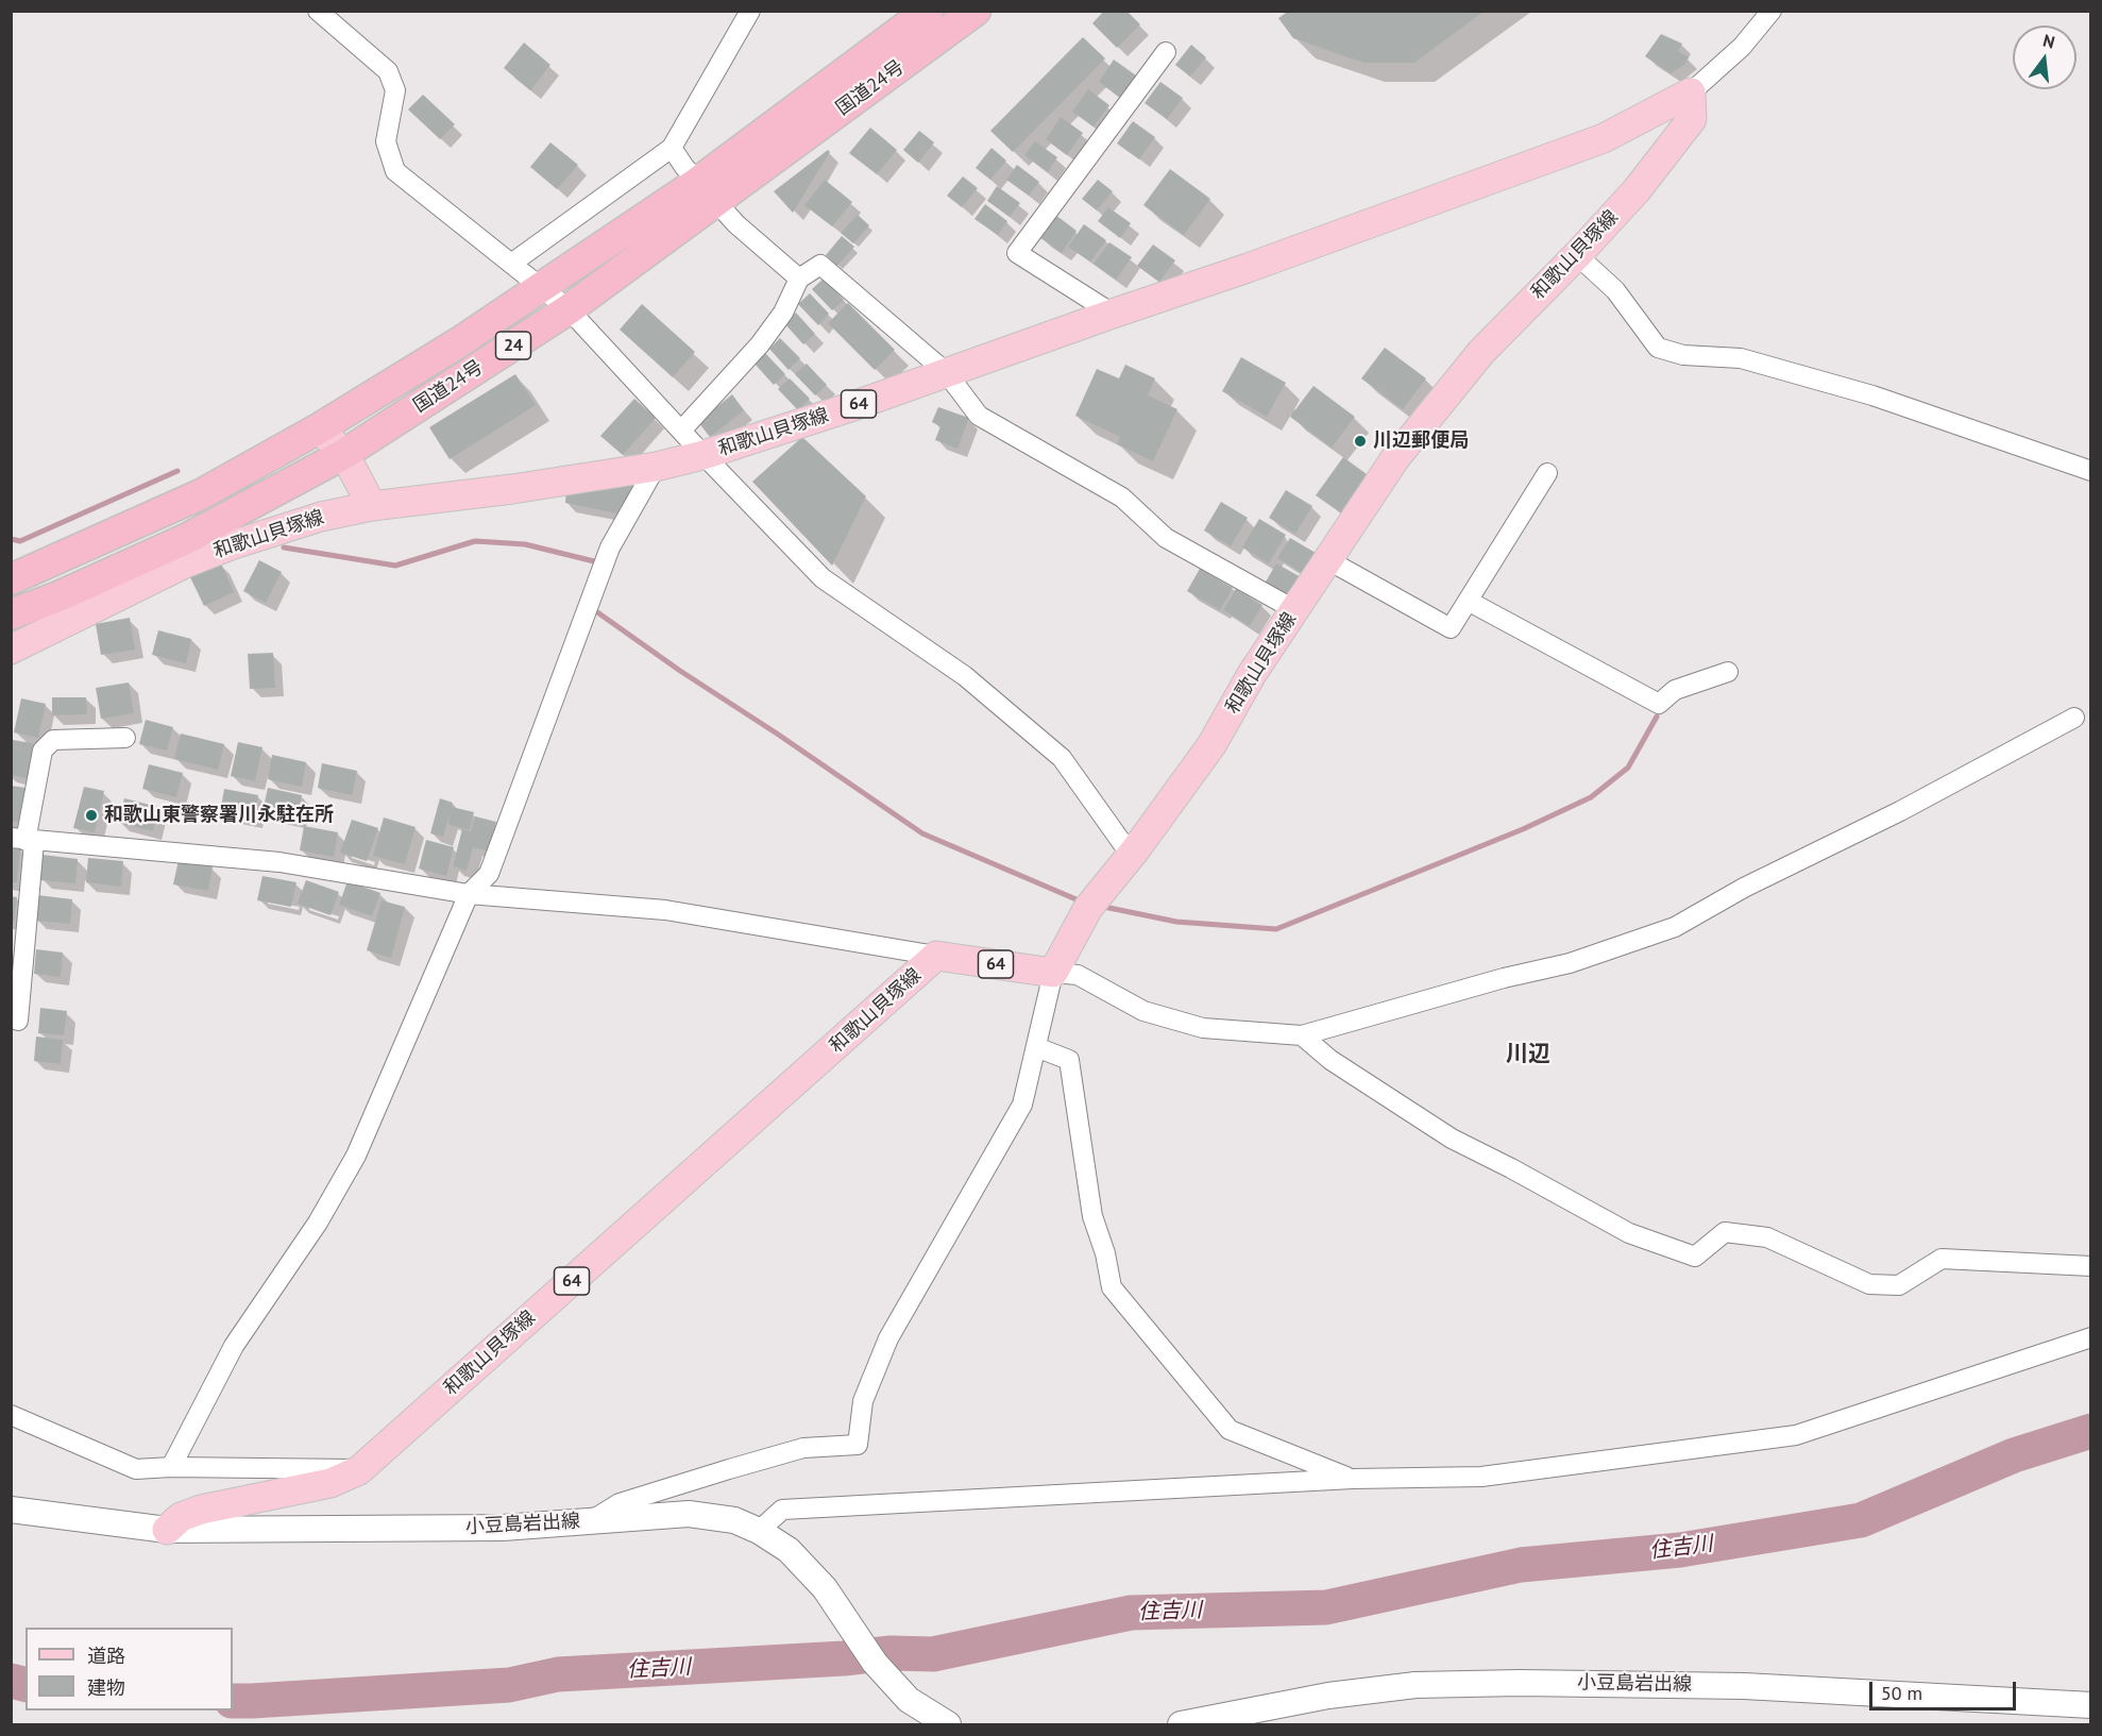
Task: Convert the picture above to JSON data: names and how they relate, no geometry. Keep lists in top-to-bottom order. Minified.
{"streets":{"highway":["国道24号","24"],"main road":["和歌山貝塚線","64","小豆島岩出線"]},"crossings":[["和歌山貝塚線","小豆島岩出線"]],"districts":["川辺"],"water":["住吉川"],"places":["川辺郵便局","和歌山東警察署川永駐在所"],"legend":["道路","建物"],"scale_bar":"50 m","north":"top"}
